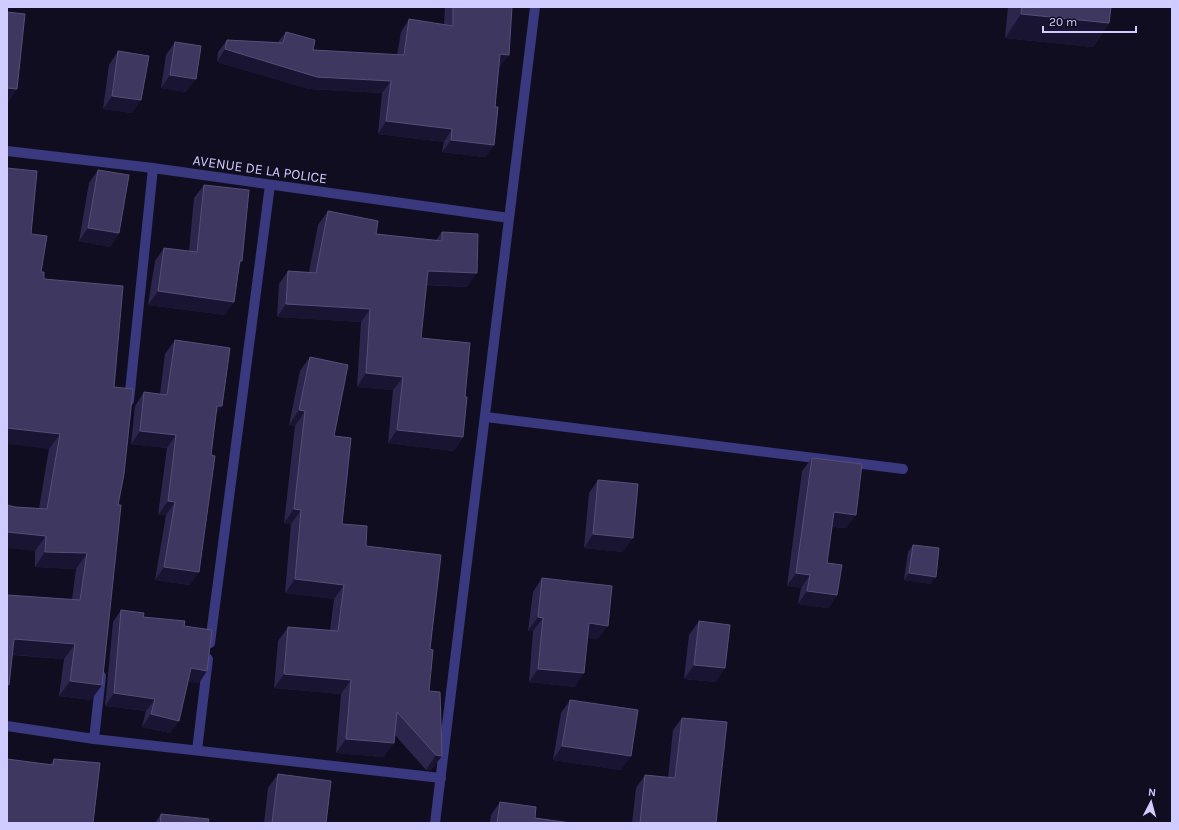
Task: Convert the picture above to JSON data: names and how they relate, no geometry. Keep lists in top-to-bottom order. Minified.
{"streets":{"street":["AVENUE DE LA POLICE"]},"scale_bar":"20 m","north":"top"}
